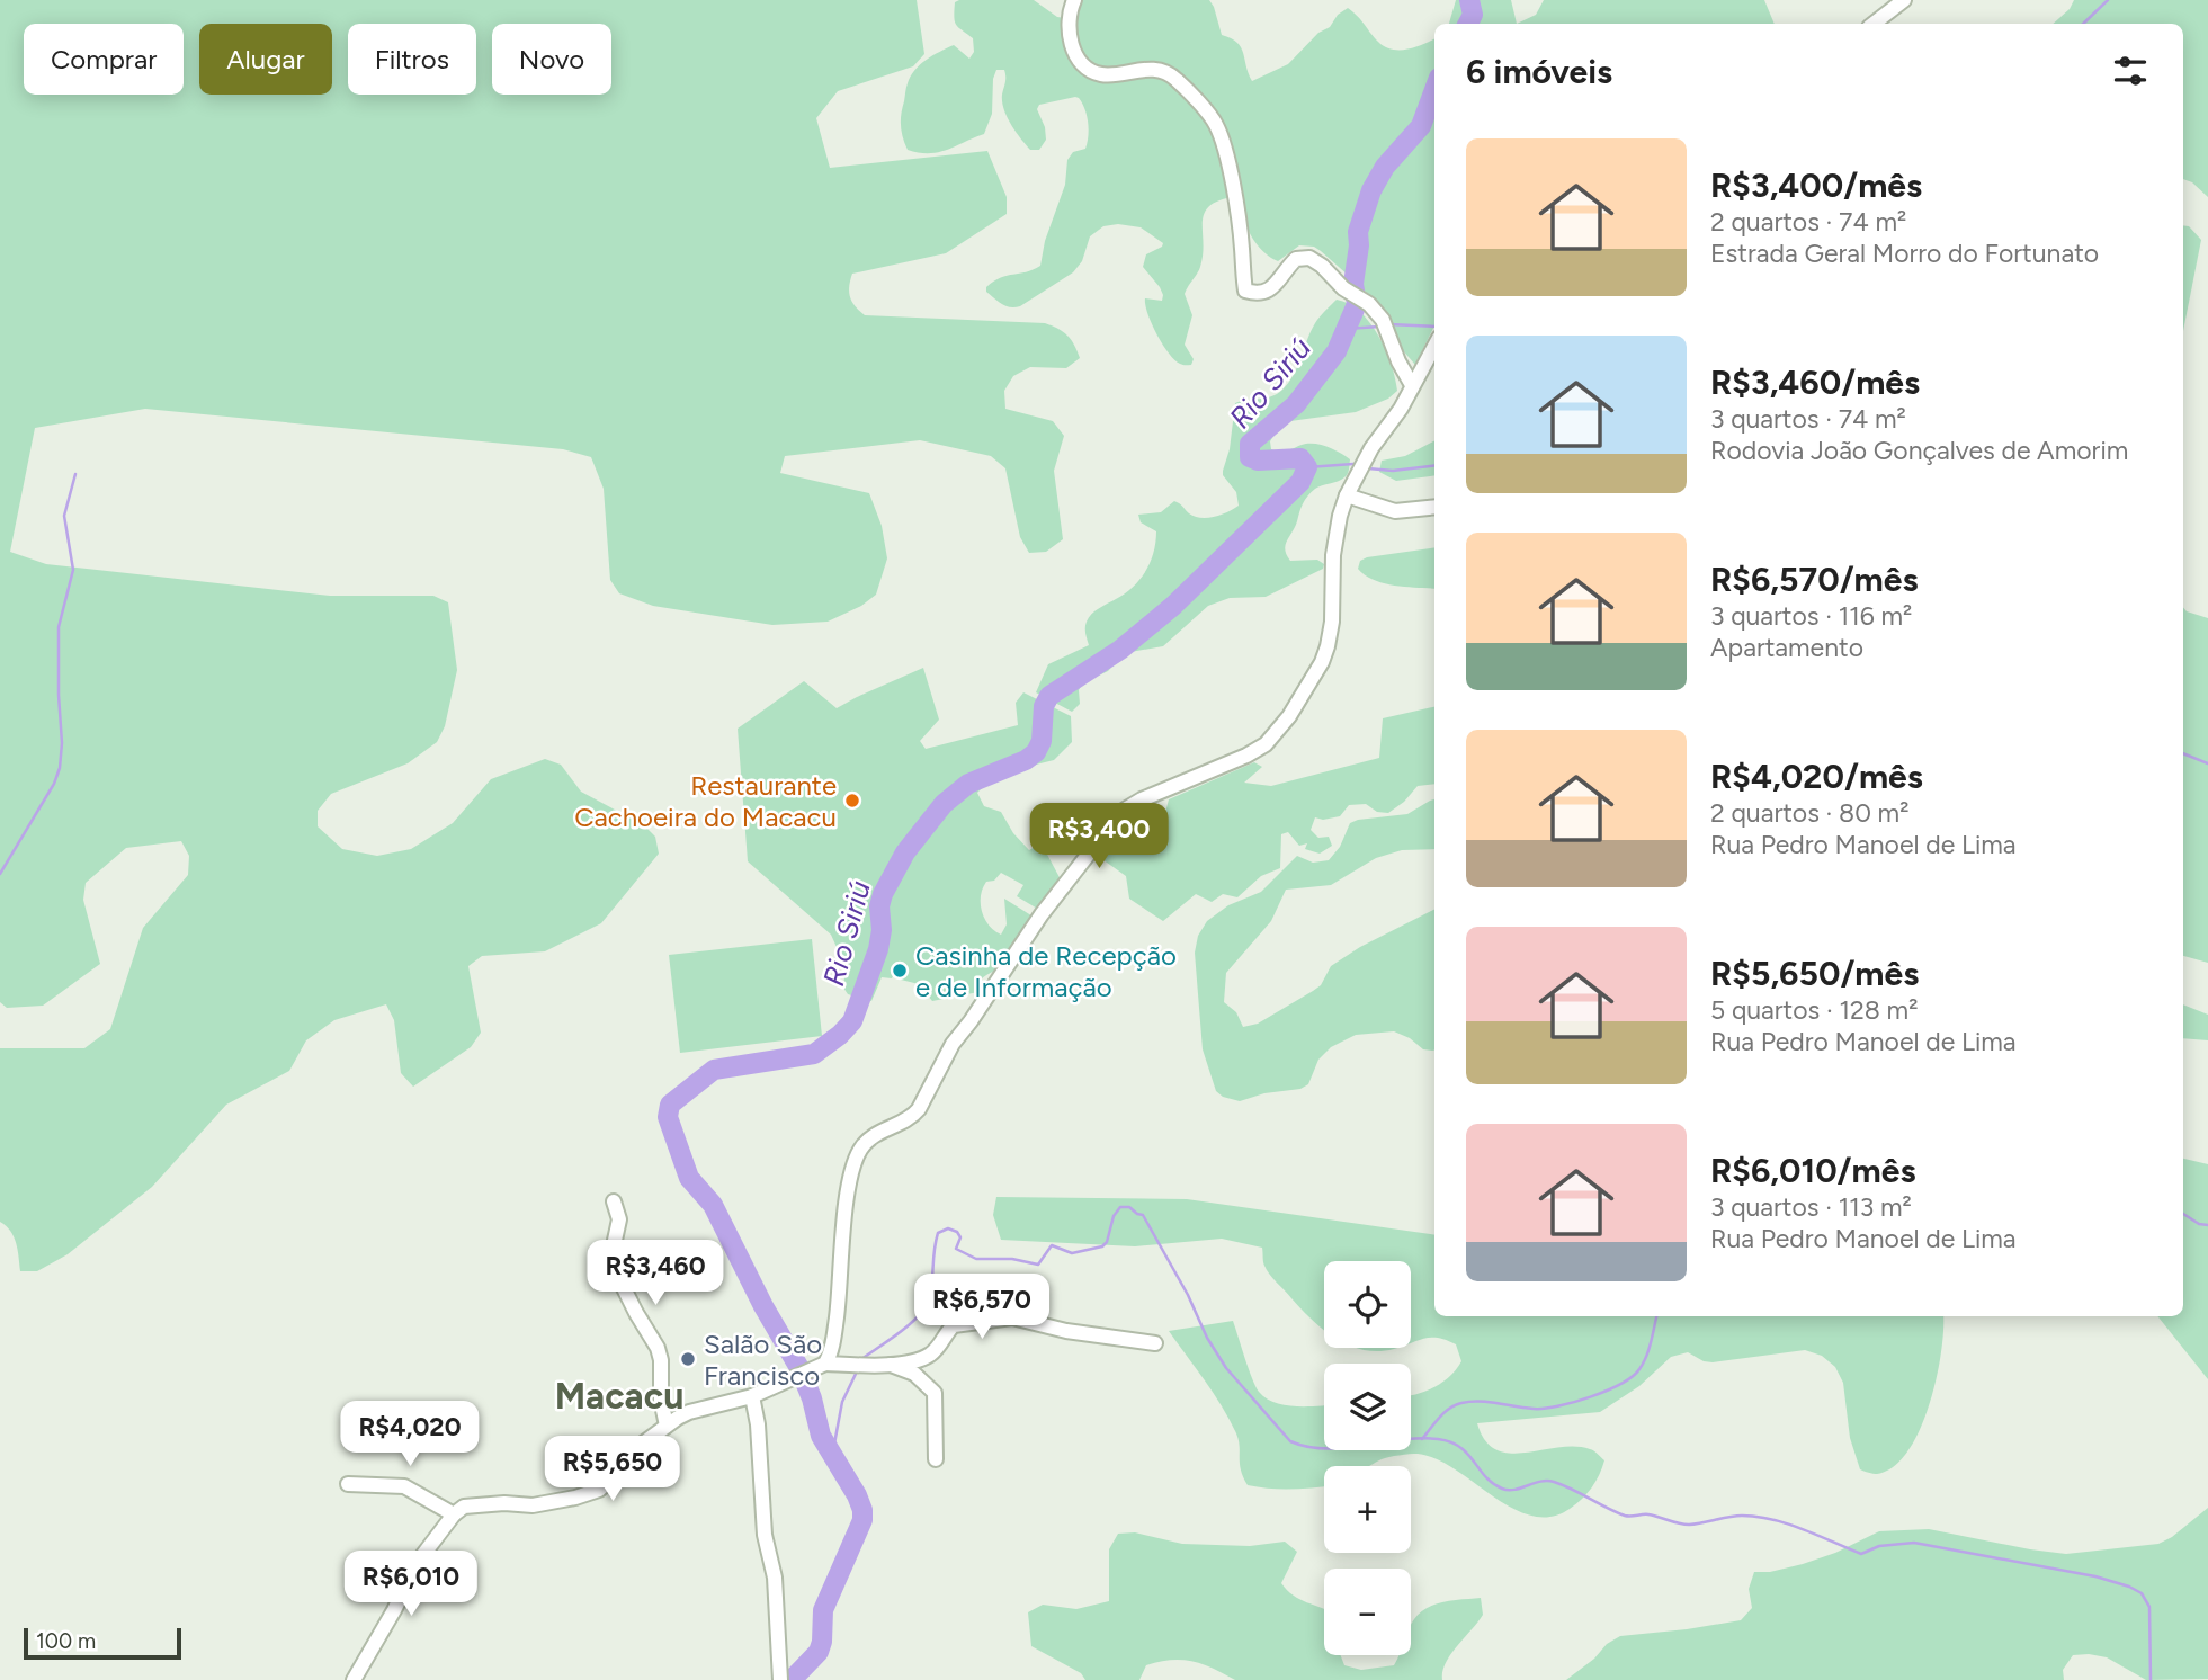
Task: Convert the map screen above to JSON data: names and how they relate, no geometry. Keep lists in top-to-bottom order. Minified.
{"districts":["Macacu"],"water":["Rio Siriú"],"places":["Restaurante Cachoeira do Macacu","Casinha de Recepção e de Informação","Salão São Francisco"],"scale_bar":"100 m","page":{"chip":["Comprar","Alugar","Filtros","Novo"],"heading":"6 imóveis","list":[{"name":"R$3,400/mês","note":"2 quartos · 74 m² · Estrada Geral Morro do Fortunato"},{"name":"R$3,460/mês","note":"3 quartos · 74 m² · Rodovia João Gonçalves de Amorim"},{"name":"R$6,570/mês","note":"3 quartos · 116 m² · Apartamento"},{"name":"R$4,020/mês","note":"2 quartos · 80 m² · Rua Pedro Manoel de Lima"},{"name":"R$5,650/mês","note":"5 quartos · 128 m² · Rua Pedro Manoel de Lima"},{"name":"R$6,010/mês","note":"3 quartos · 113 m² · Rua Pedro Manoel de Lima"}],"price":["R$3,400","R$3,460","R$6,570","R$4,020","R$5,650","R$6,010"],"map_buttons":["+","−"],"scale":"100 m"}}
